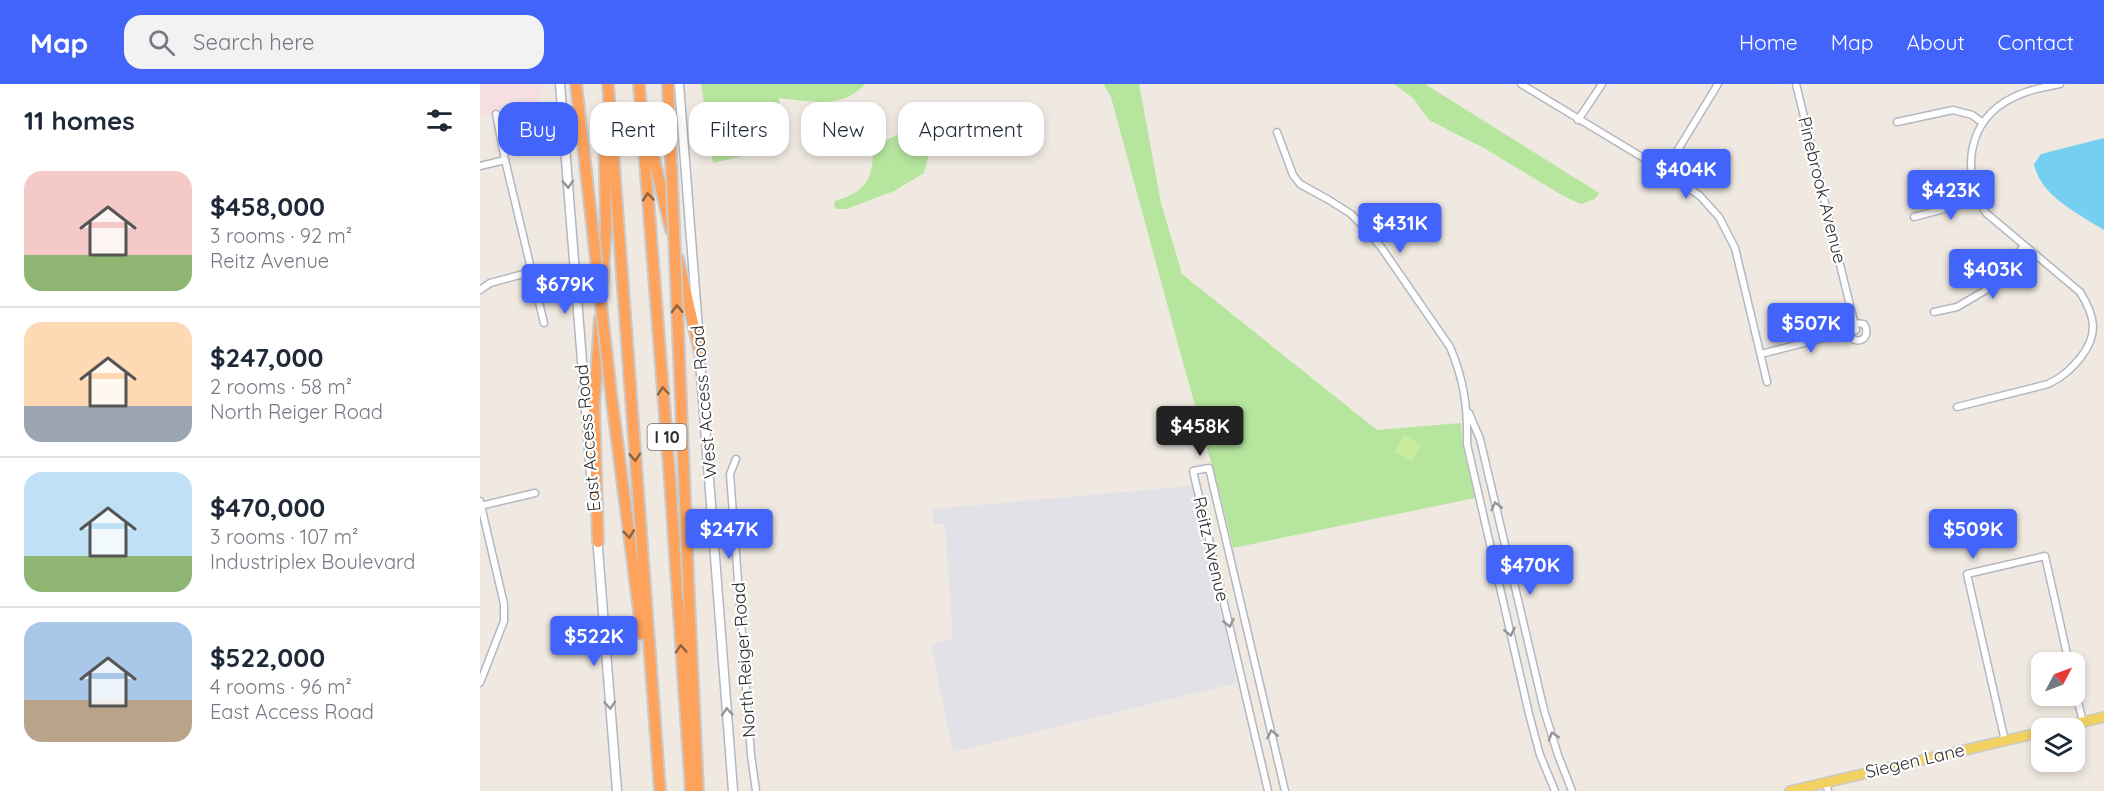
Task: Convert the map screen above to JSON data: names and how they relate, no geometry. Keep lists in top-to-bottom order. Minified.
{"streets":{"highway":["I 10"],"main road":["West Access Road","East Access Road","Siegen Lane"],"street":["Pinebrook Avenue","Reitz Avenue","North Reiger Road"]},"one_way":["West Access Road","East Access Road"],"north":"top right","page":{"header":"Map","search":"Search here","nav":["Home","Map","About","Contact"],"heading":"11 homes","chip":["Buy","Rent","Filters","New","Apartment"],"price":["$404K","$423K","$431K","$403K","$679K","$507K","$458K","$247K","$509K","$470K","$522K"],"list":[{"name":"$458,000","note":"3 rooms · 92 m² · Reitz Avenue"},{"name":"$247,000","note":"2 rooms · 58 m² · North Reiger Road"},{"name":"$470,000","note":"3 rooms · 107 m² · Industriplex Boulevard"},{"name":"$522,000","note":"4 rooms · 96 m² · East Access Road"}]}}
